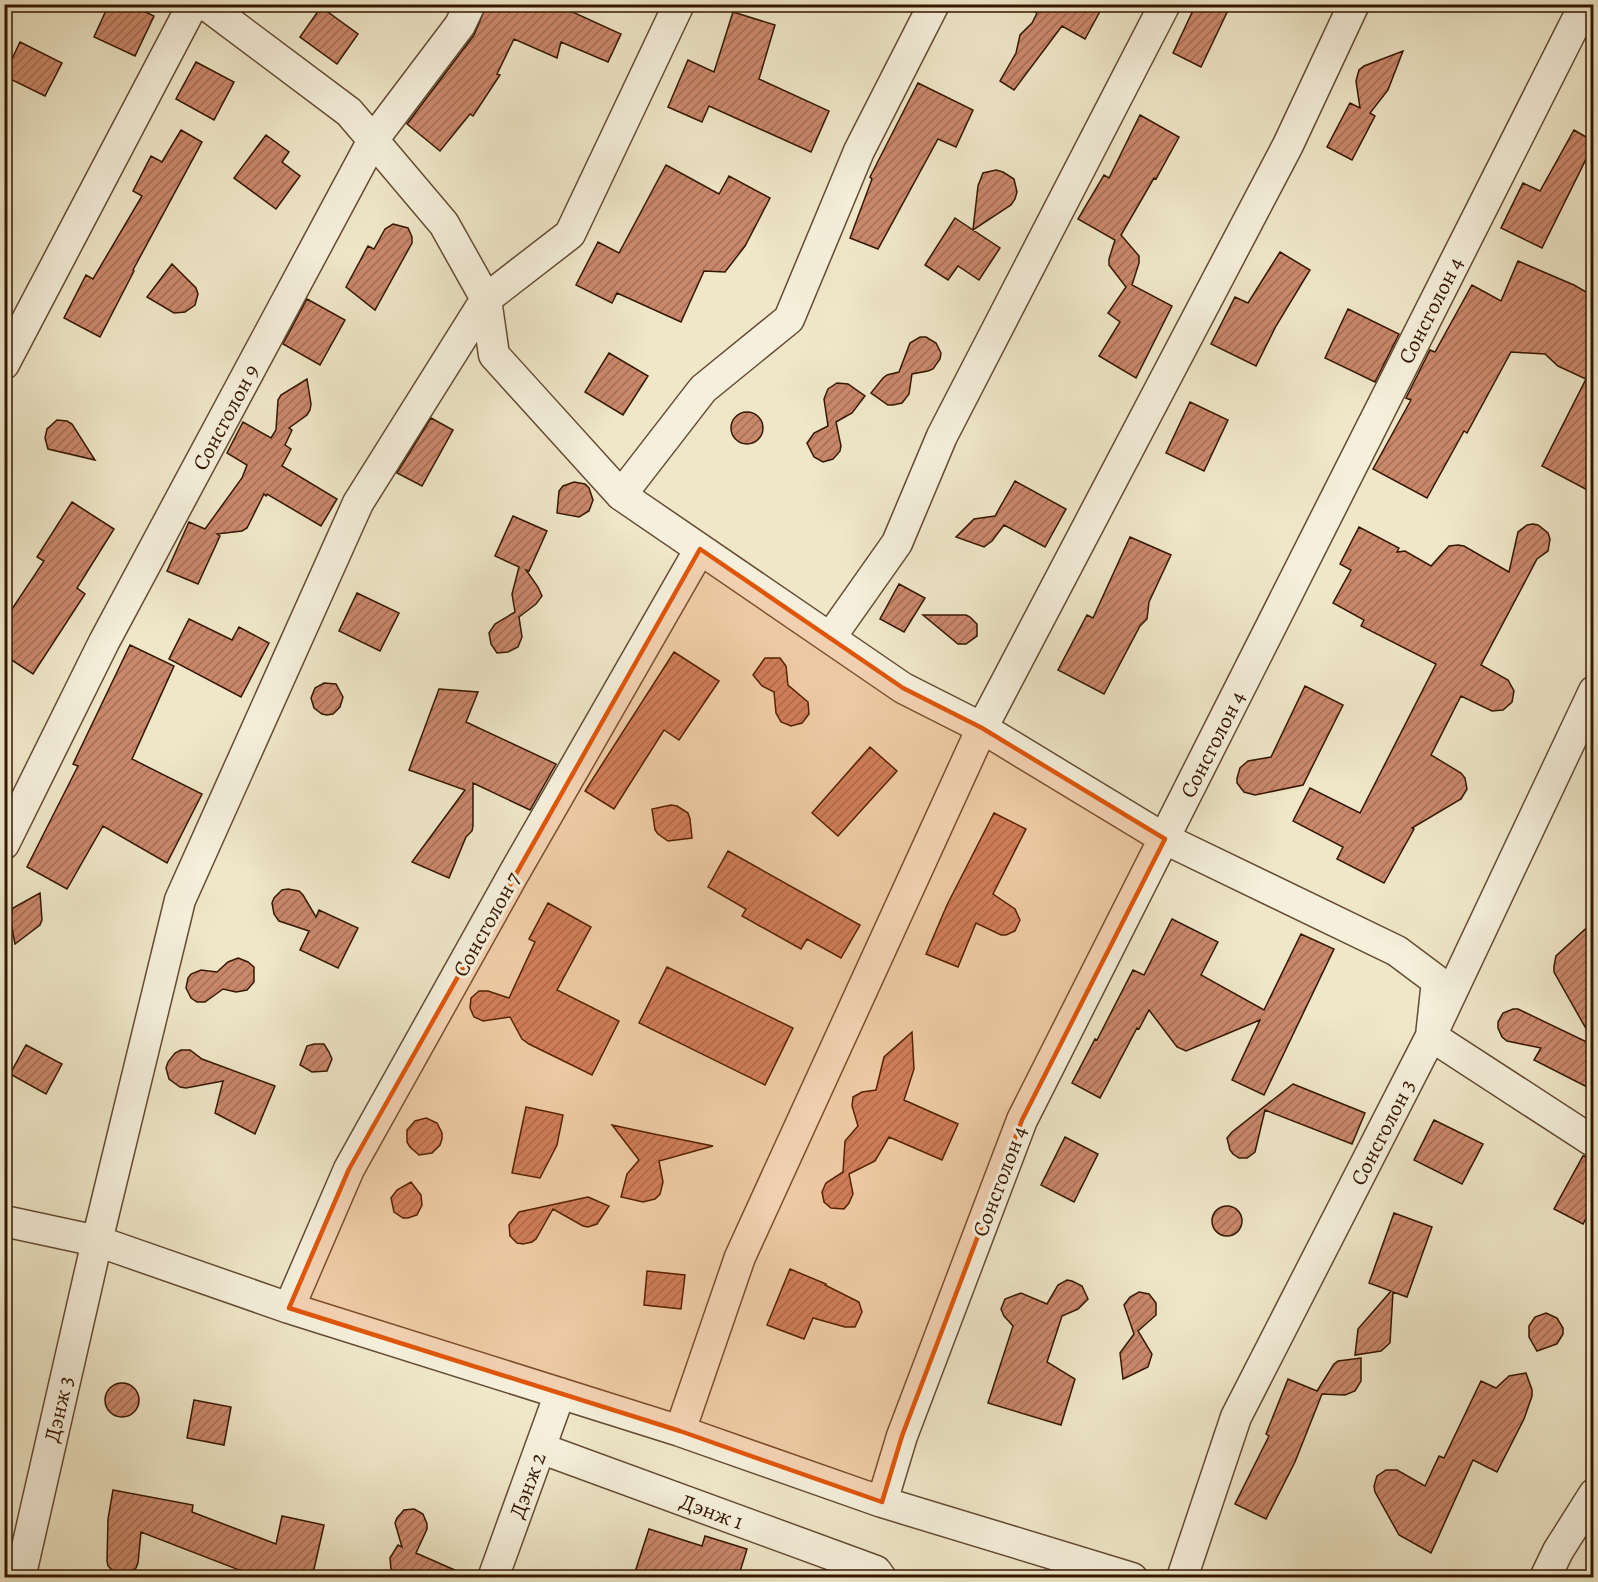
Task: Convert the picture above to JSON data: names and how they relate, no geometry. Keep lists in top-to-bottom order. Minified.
{"streets":{"street":["Сонсголон 4","Сонсголон 9","Сонсголон 7","Сонсголон 3","Дэнж 3","Дэнж 2","Дэнж 1"]},"crossings":[["Дэнж 2","Дэнж 1"]]}
